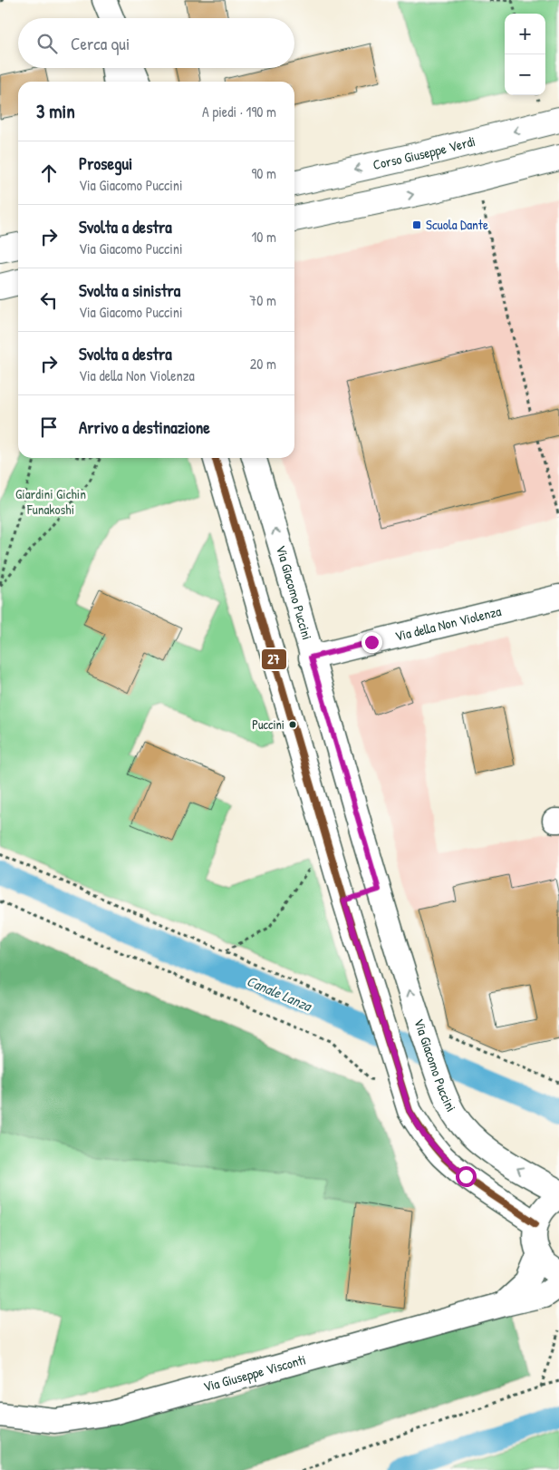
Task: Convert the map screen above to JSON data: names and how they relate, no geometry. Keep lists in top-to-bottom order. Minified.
{"streets":{"street":["Corso Giuseppe Verdi","Via Giacomo Puccini","Via della Non Violenza","Via Giuseppe Visconti"]},"crossings":[["Via Giacomo Puccini","Via della Non Violenza"]],"water":["Canale Lanza"],"parks":["Giardini Gichin Funakoshi"],"places":{"transit":["Scuola Dante"],"other":["Puccini"]},"lines":["transit line 27"],"page":{"map_buttons":["+","−"],"search":"Cerca qui","heading":["3 min","A piedi · 190 m"],"list":[["Prosegui","Via Giacomo Puccini","90 m"],["Svolta a destra","Via Giacomo Puccini","10 m"],["Svolta a sinistra","Via Giacomo Puccini","70 m"],["Svolta a destra","Via della Non Violenza","20 m"],"Arrivo a destinazione"]}}
